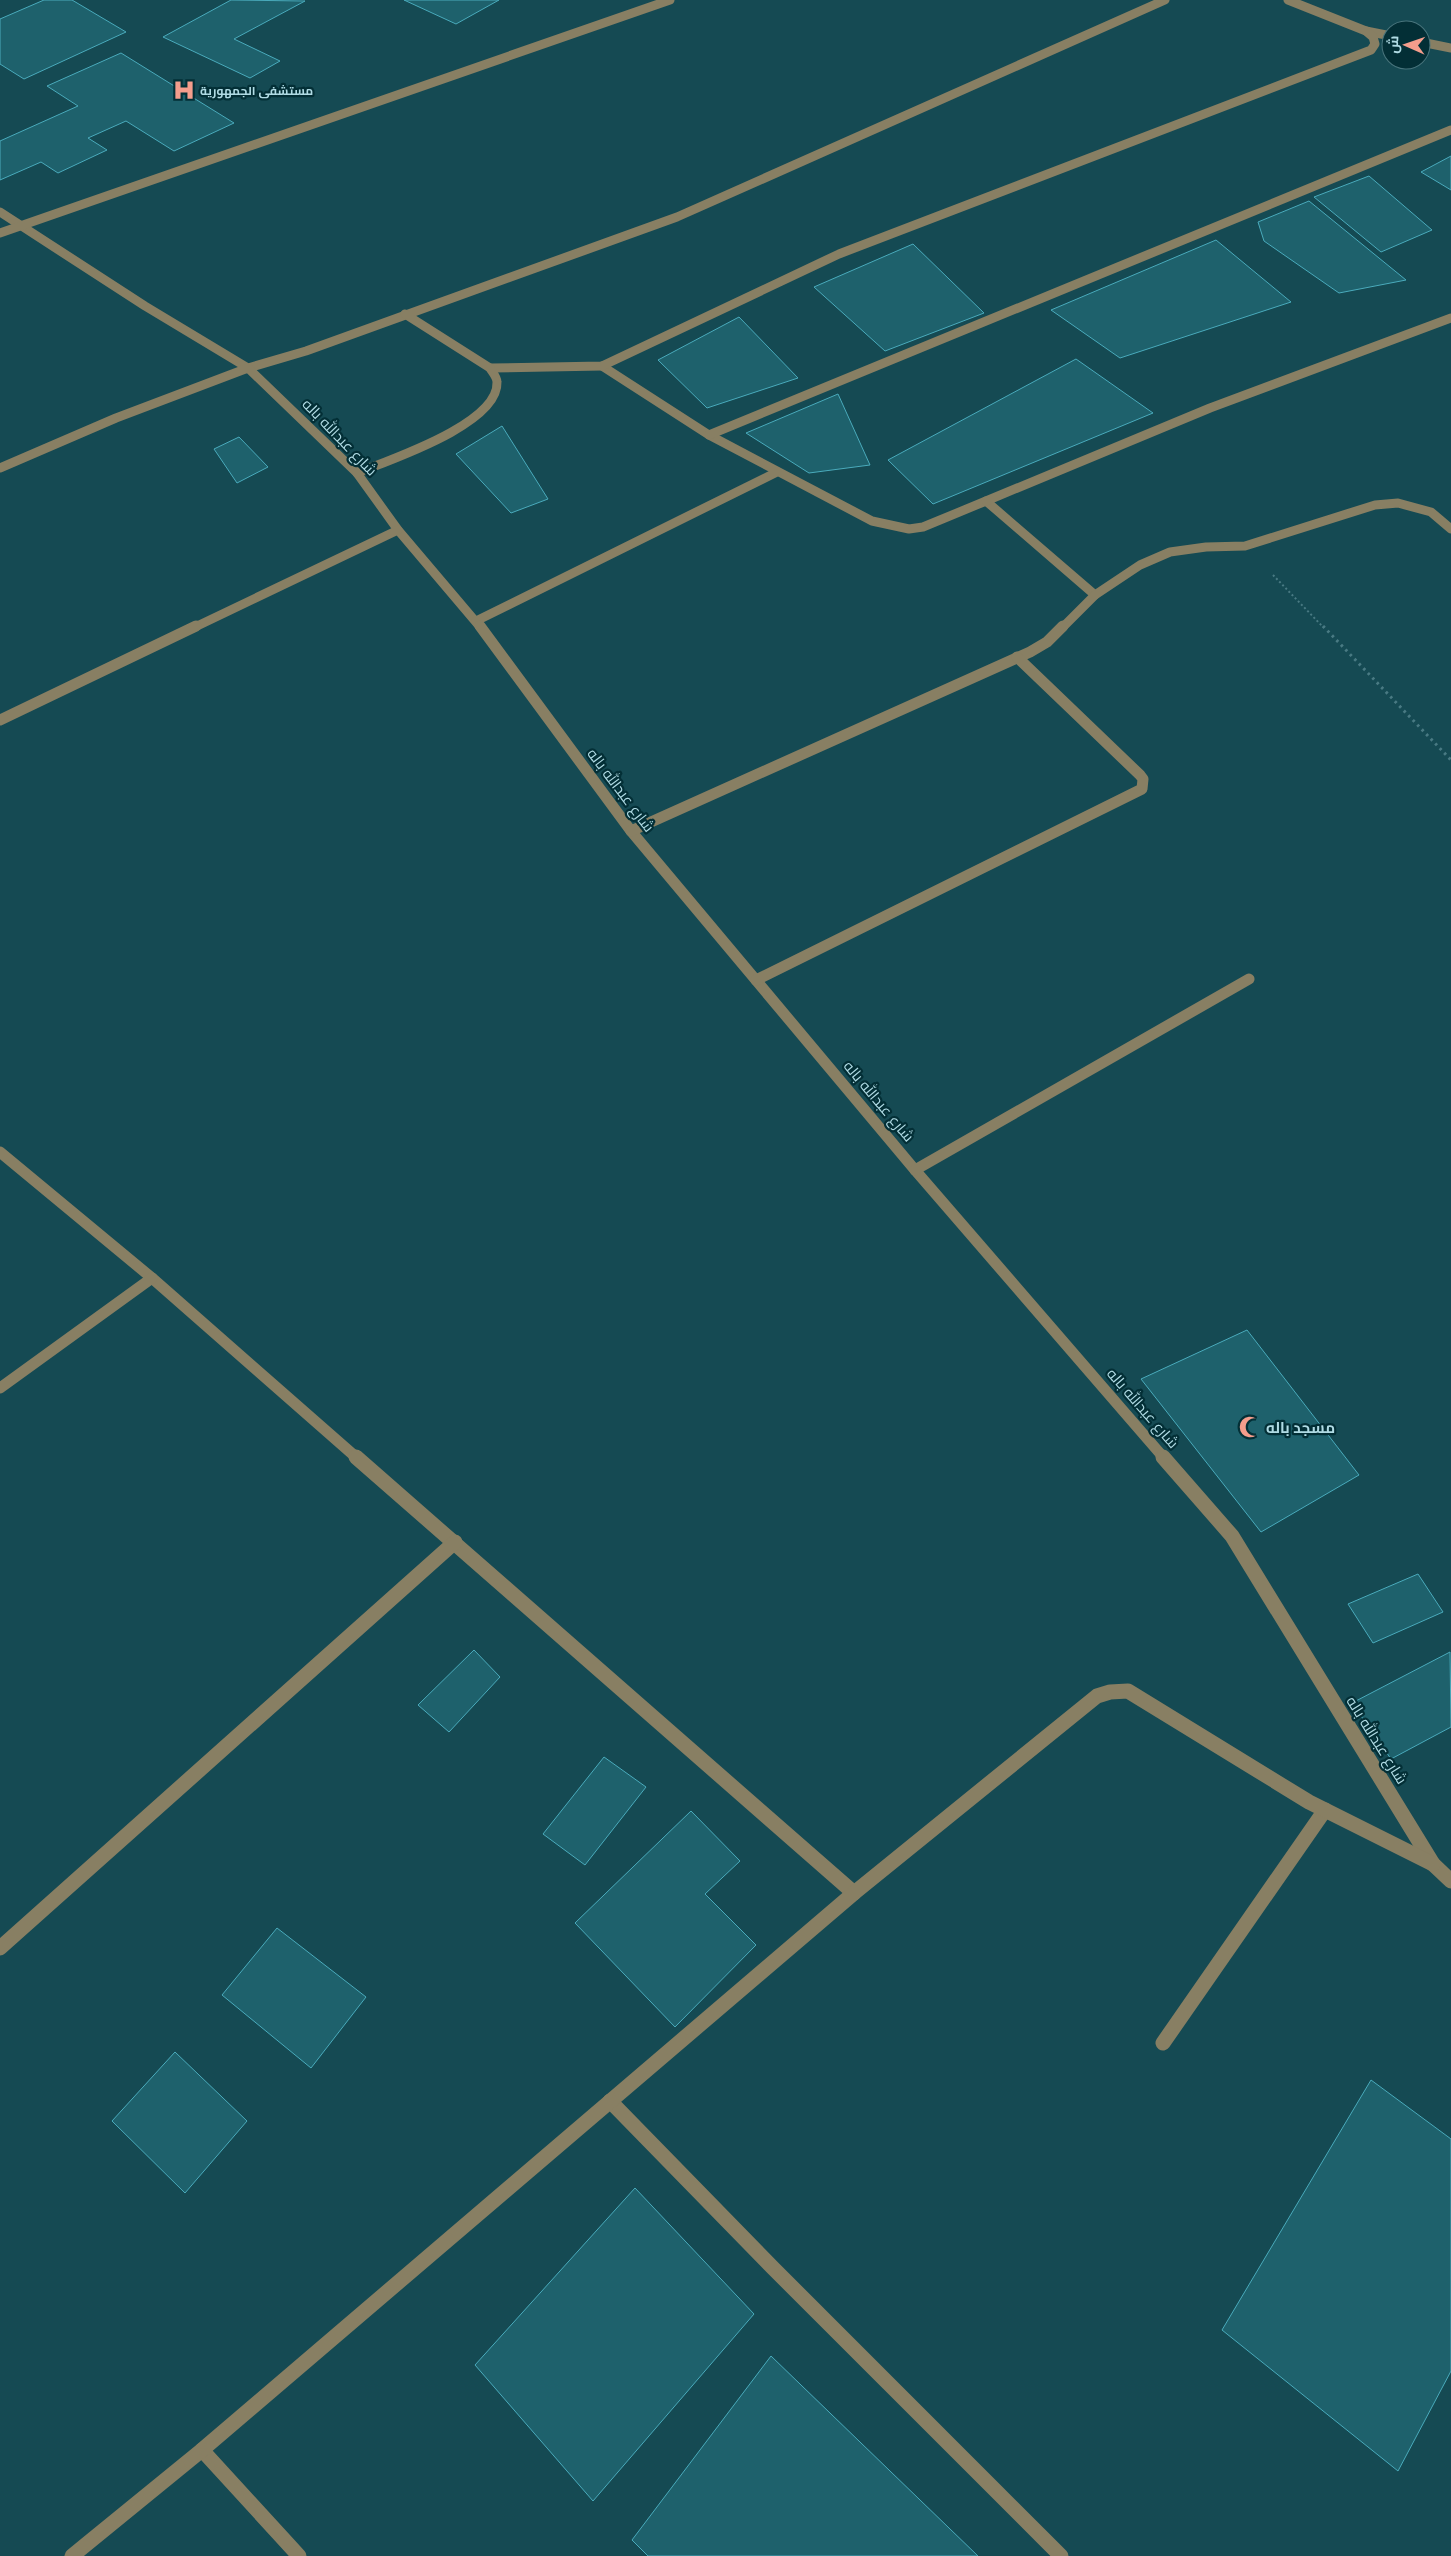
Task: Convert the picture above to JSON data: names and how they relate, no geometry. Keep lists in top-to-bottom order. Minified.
{"streets":{"street":["شارع عبدالله باله"]},"places":{"hospital":["مستشفى الجمهورية"],"mosque":["مسجد باله"]},"north":"left"}
